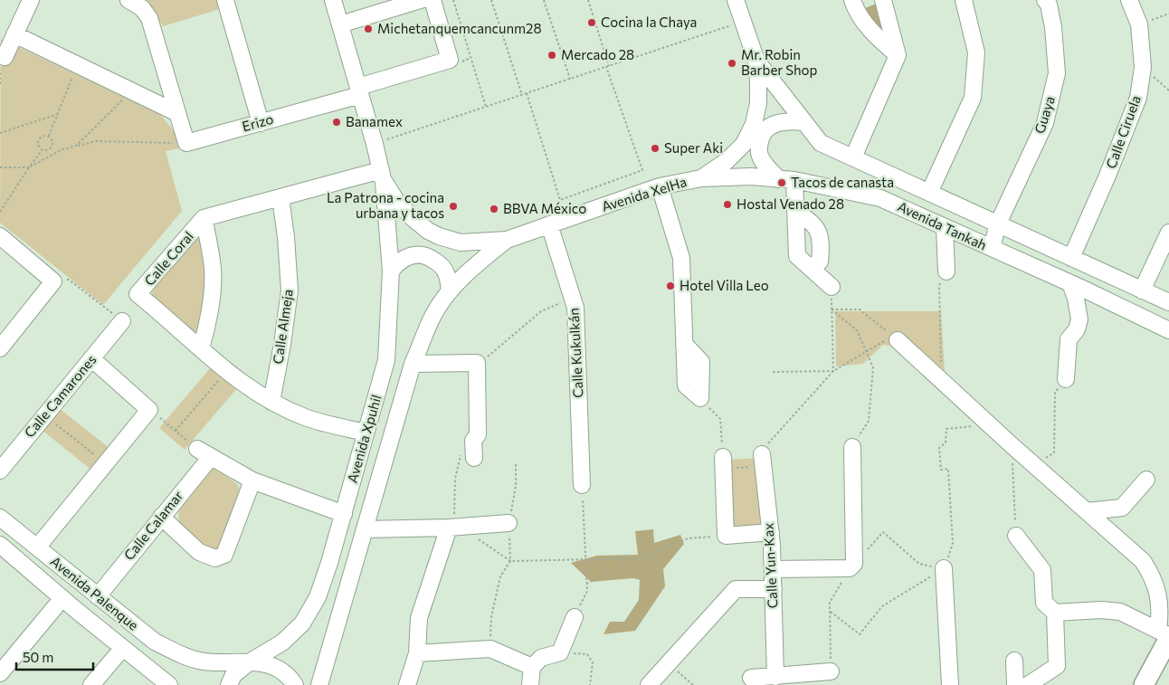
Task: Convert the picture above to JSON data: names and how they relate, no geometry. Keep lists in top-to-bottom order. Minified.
{"streets":{"street":["Guaya","Erizo","Calle Ciruela","Avenida XelHa","Avenida Tankah","Calle Coral","Calle Almeja","Calle Kukulkán","Calle Camarones","Avenida Xpuhil","Calle Calamar","Calle Yun-Kax","Avenida Palenque"]},"crossings":[["Guaya","Avenida Tankah"],["Erizo","Avenida XelHa"],["Calle Ciruela","Avenida Tankah"],["Avenida XelHa","Avenida Tankah"],["Avenida XelHa","Calle Coral"],["Avenida XelHa","Calle Kukulkán"],["Avenida XelHa","Avenida Xpuhil"],["Calle Coral","Calle Almeja"],["Calle Coral","Avenida Xpuhil"],["Avenida Xpuhil","Avenida Palenque"],["Calle Calamar","Avenida Palenque"]],"places":["Cocina la Chaya","Michetanquemcancunm28","Mercado 28","Mr. Robin Barber Shop","Banamex","Super Aki","Tacos de canasta","Hostal Venado 28","La Patrona - cocina urbana y tacos","BBVA México","Hotel Villa Leo"],"scale_bar":"50 m"}
